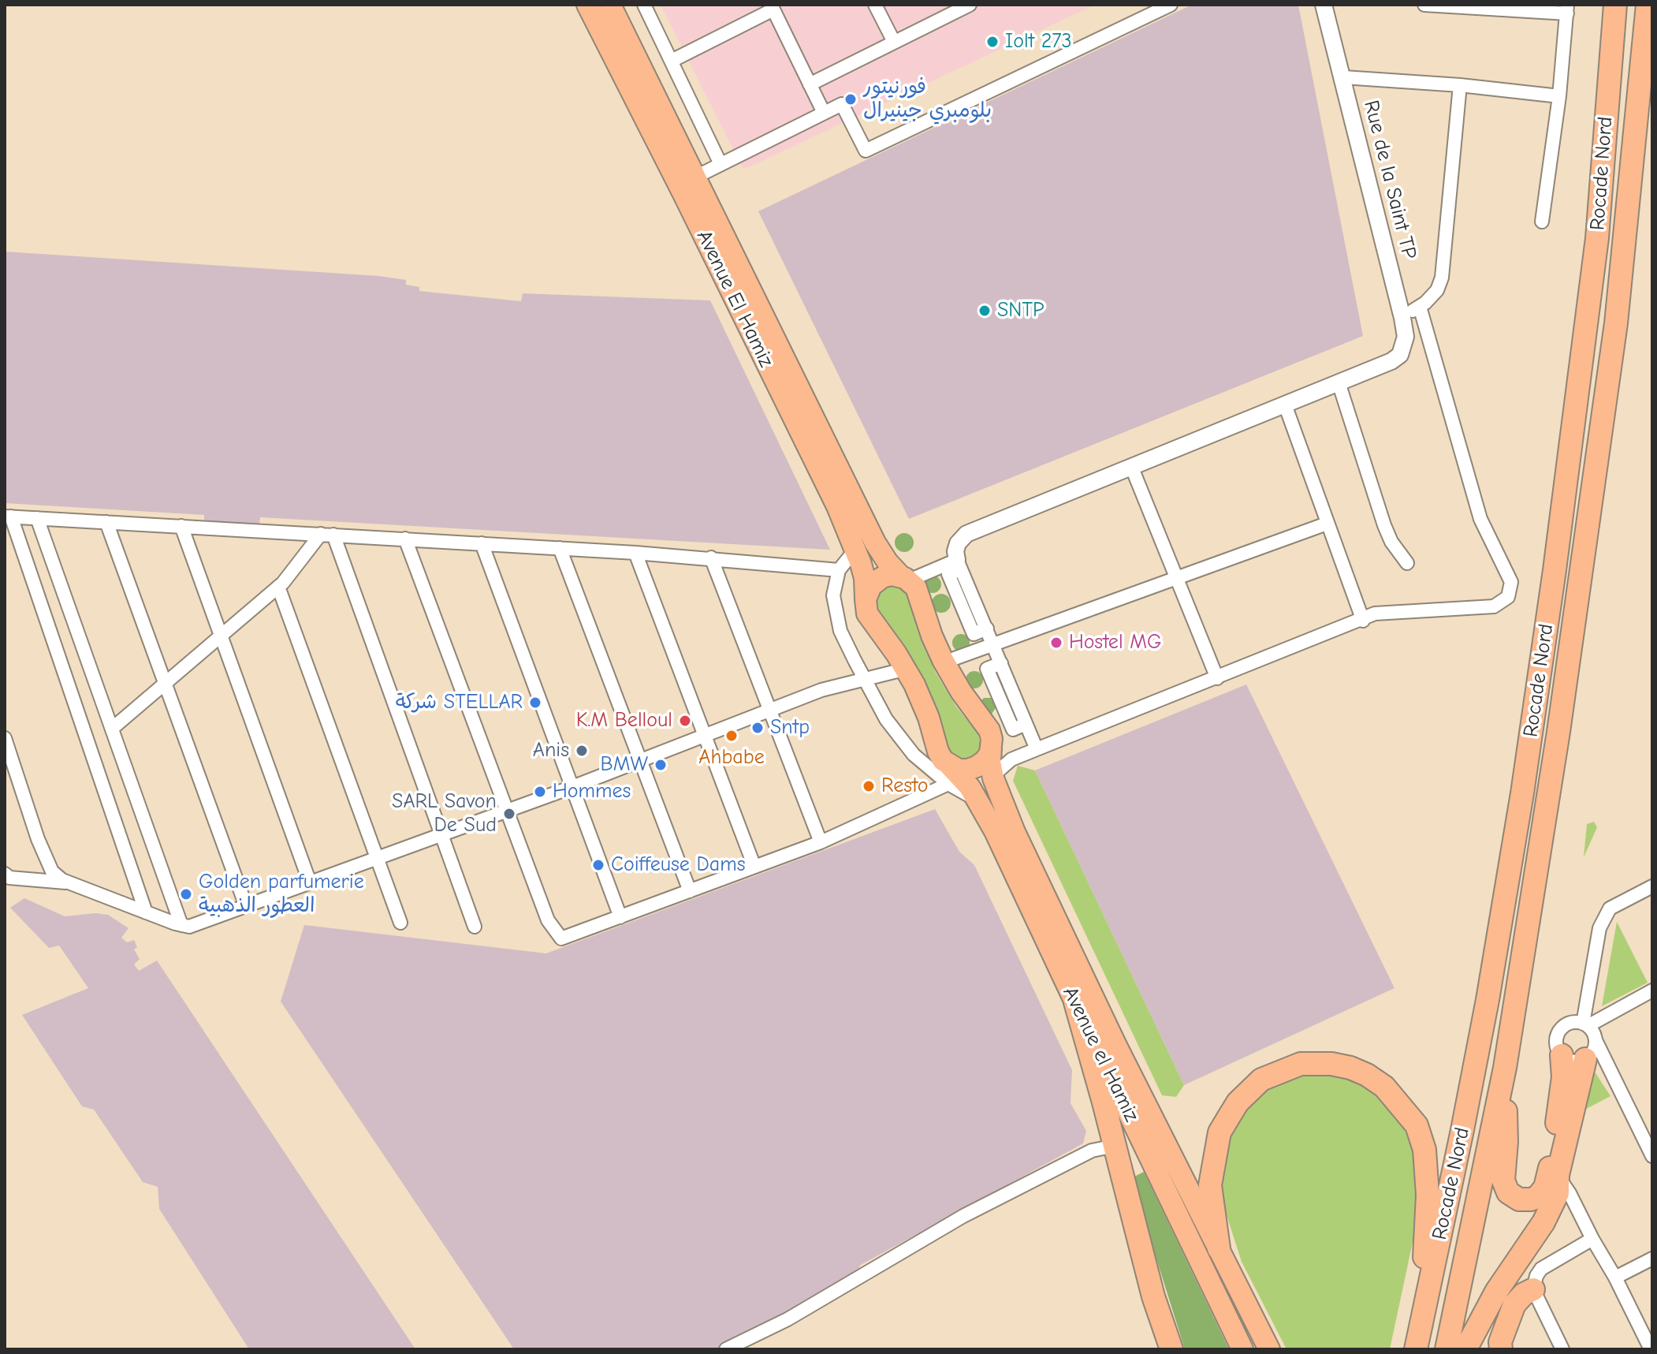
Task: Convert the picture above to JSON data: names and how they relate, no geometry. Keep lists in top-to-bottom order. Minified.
{"streets":{"highway":["Rocade Nord","Avenue El Hamiz","Avenue el Hamiz"],"street":["Rue de la Saint TP"]},"crossings":[["Avenue El Hamiz","Avenue el Hamiz"]],"places":["Iolt 273","فورنيتور بلومبري جينيرال","SNTP","Hostel MG","شركة STELLAR","K.M Belloul","Sntp","Ahbabe","Anis","BMW","Resto","Hommes","SARL Savon De Sud","Coiffeuse Dams","Golden parfumerie العطور الذهبية"]}
